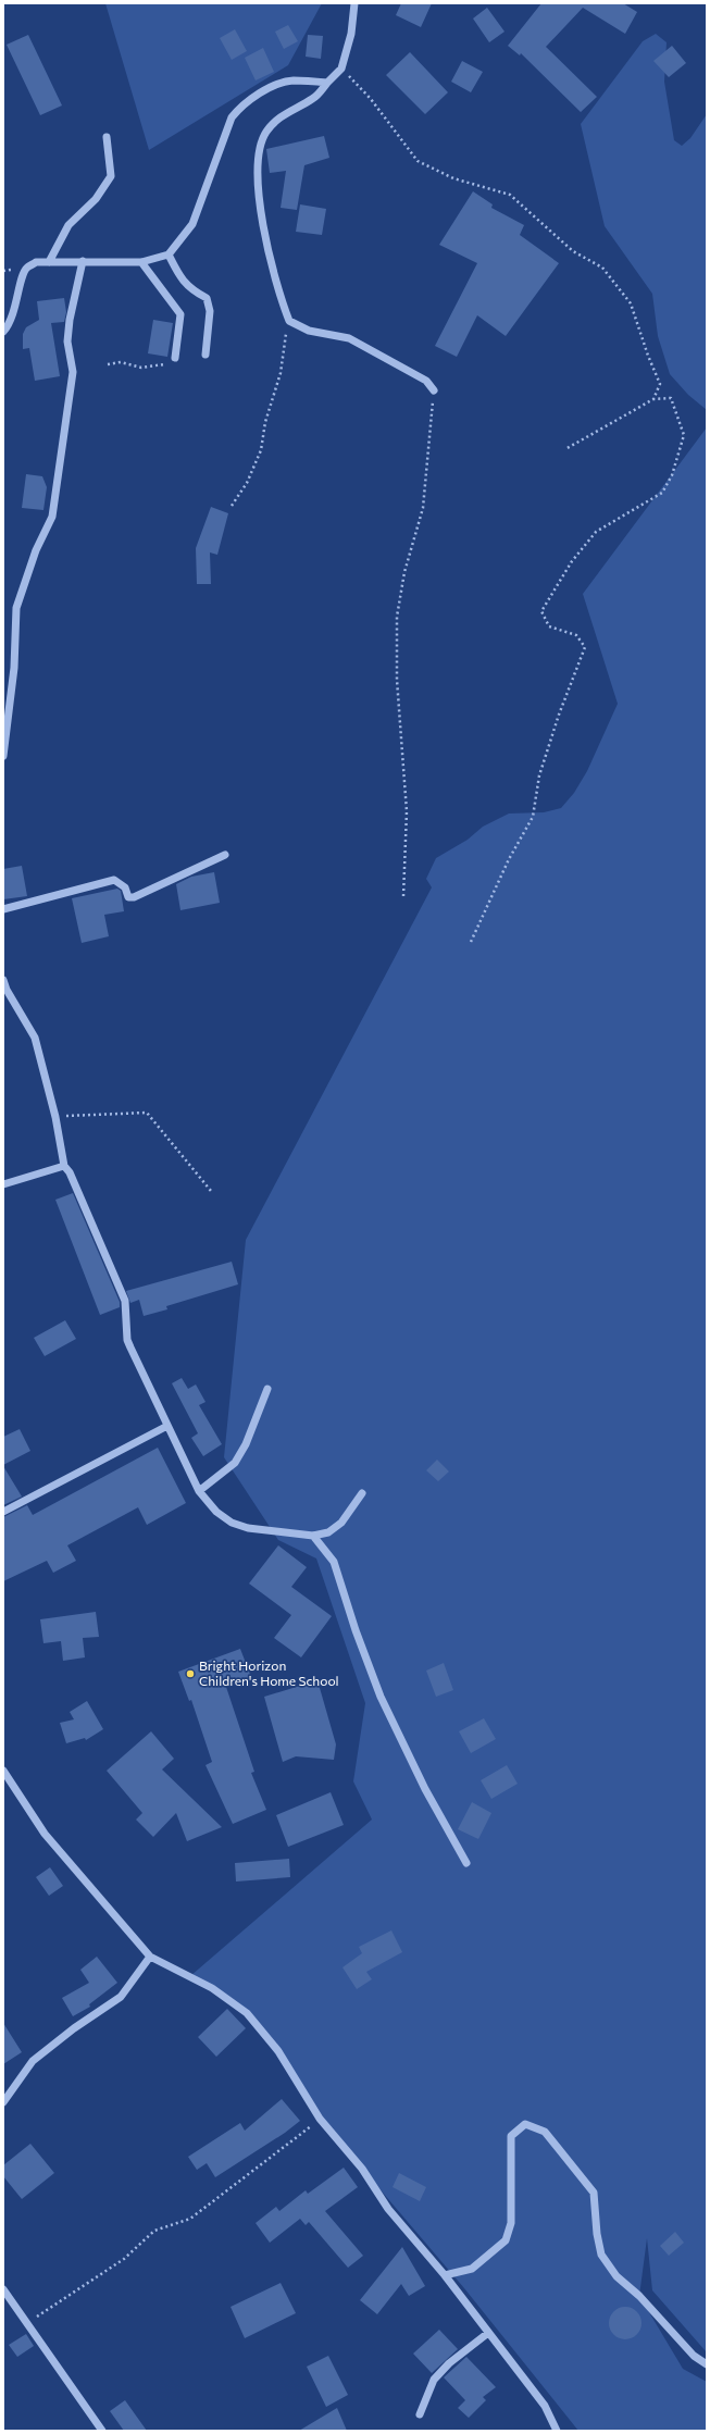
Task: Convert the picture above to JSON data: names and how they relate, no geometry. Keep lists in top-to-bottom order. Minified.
{"places":["Bright Horizon Children's Home School"]}
